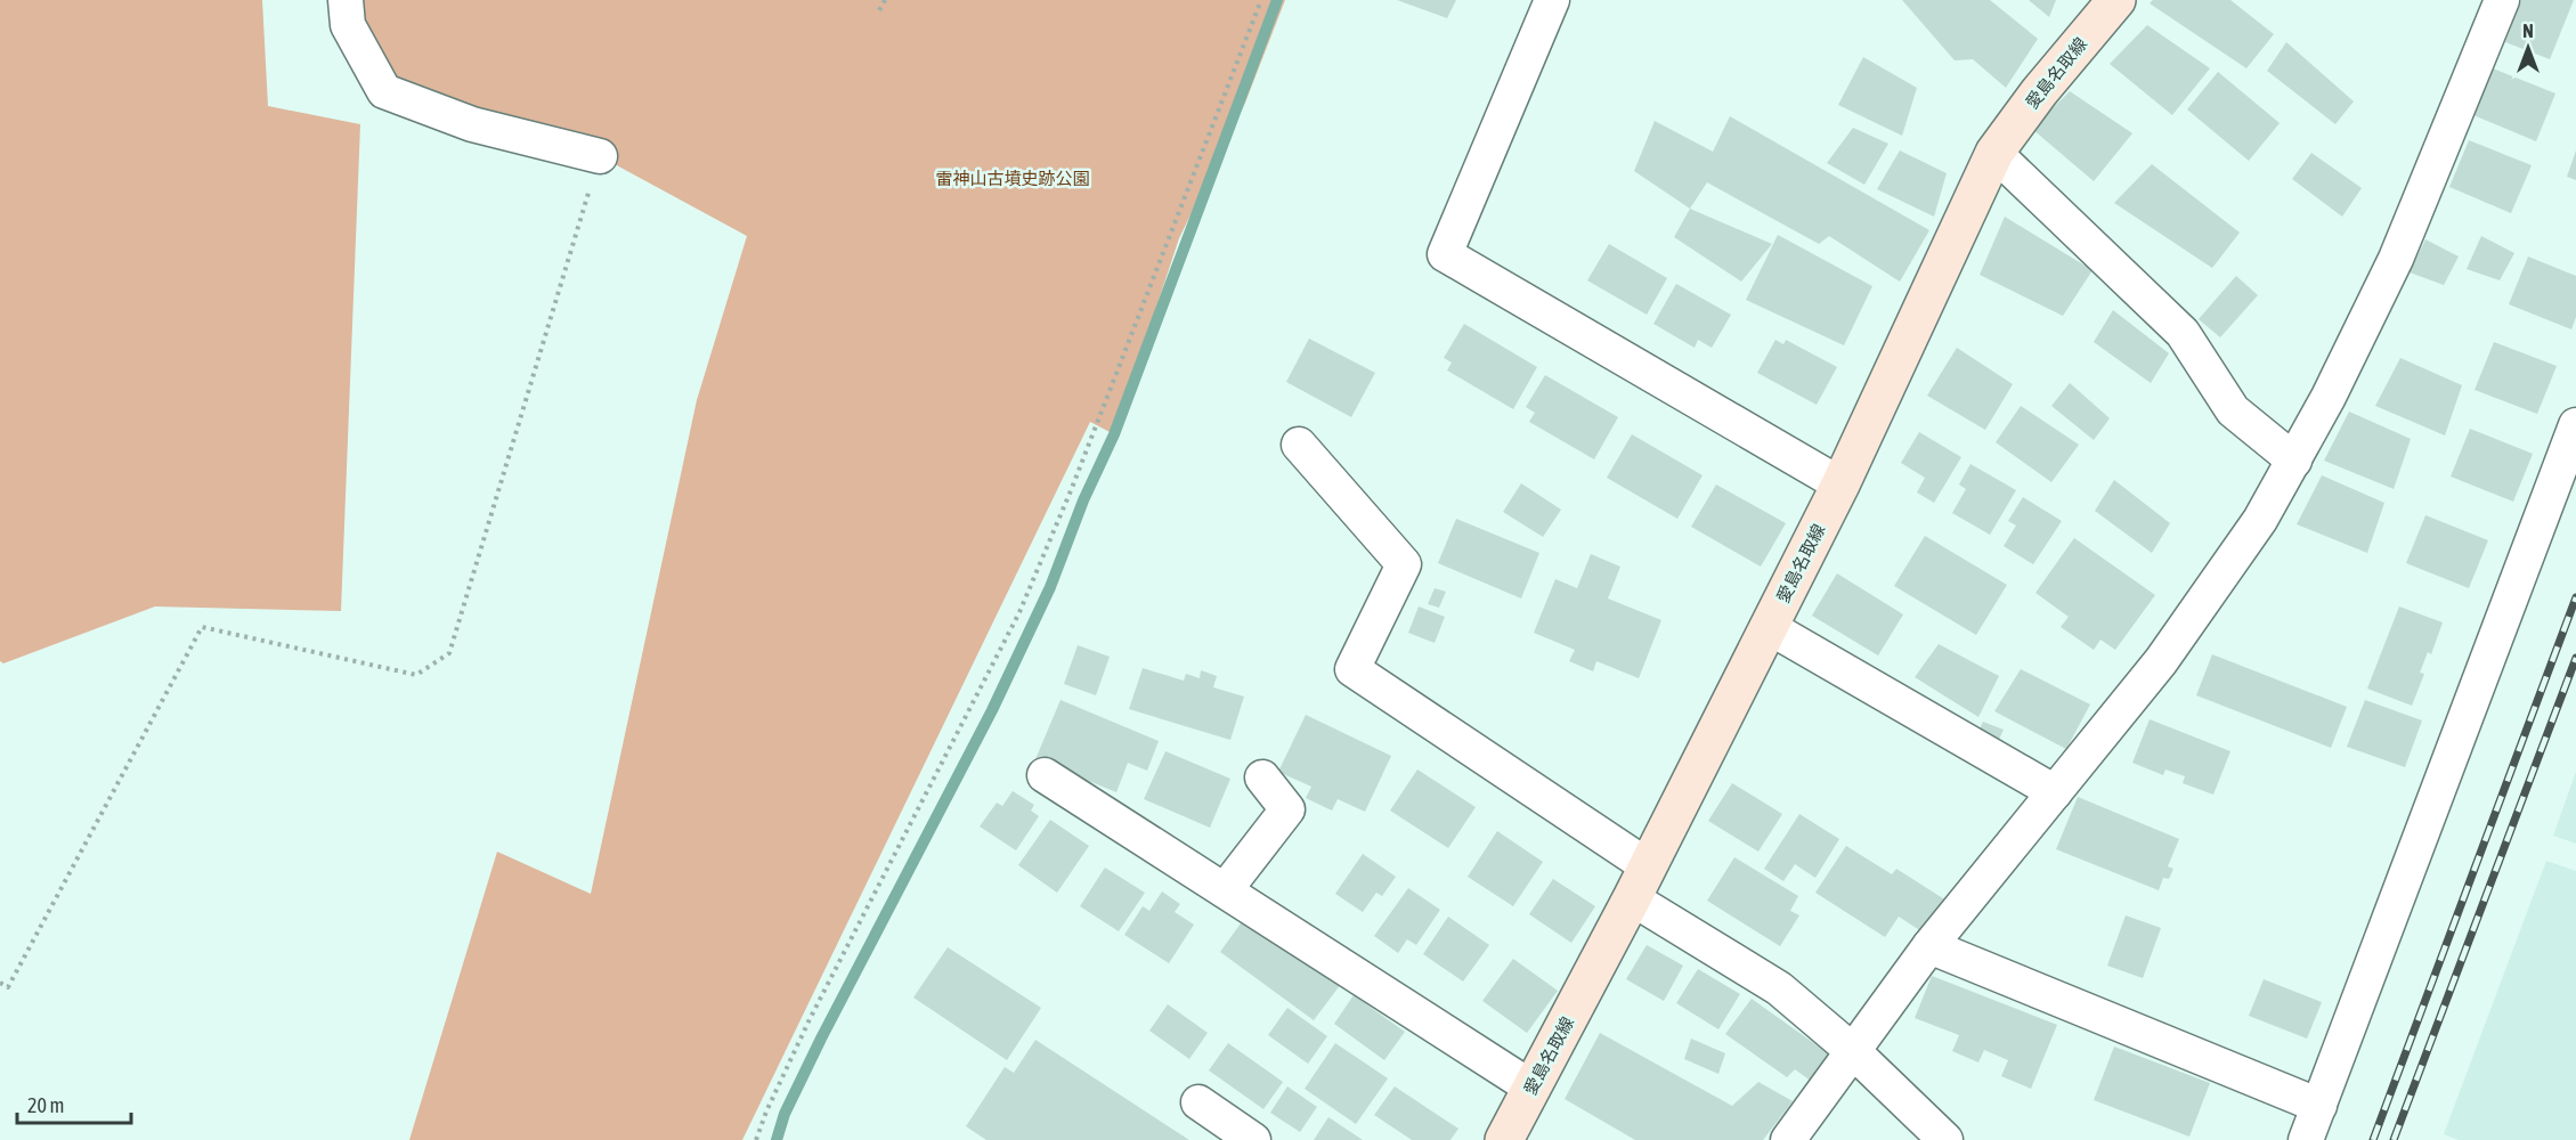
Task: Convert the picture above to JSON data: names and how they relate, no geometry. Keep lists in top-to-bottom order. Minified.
{"streets":{"main road":["愛島名取線"]},"parks":["雷神山古墳史跡公園"],"scale_bar":"20 m","north":"top"}
